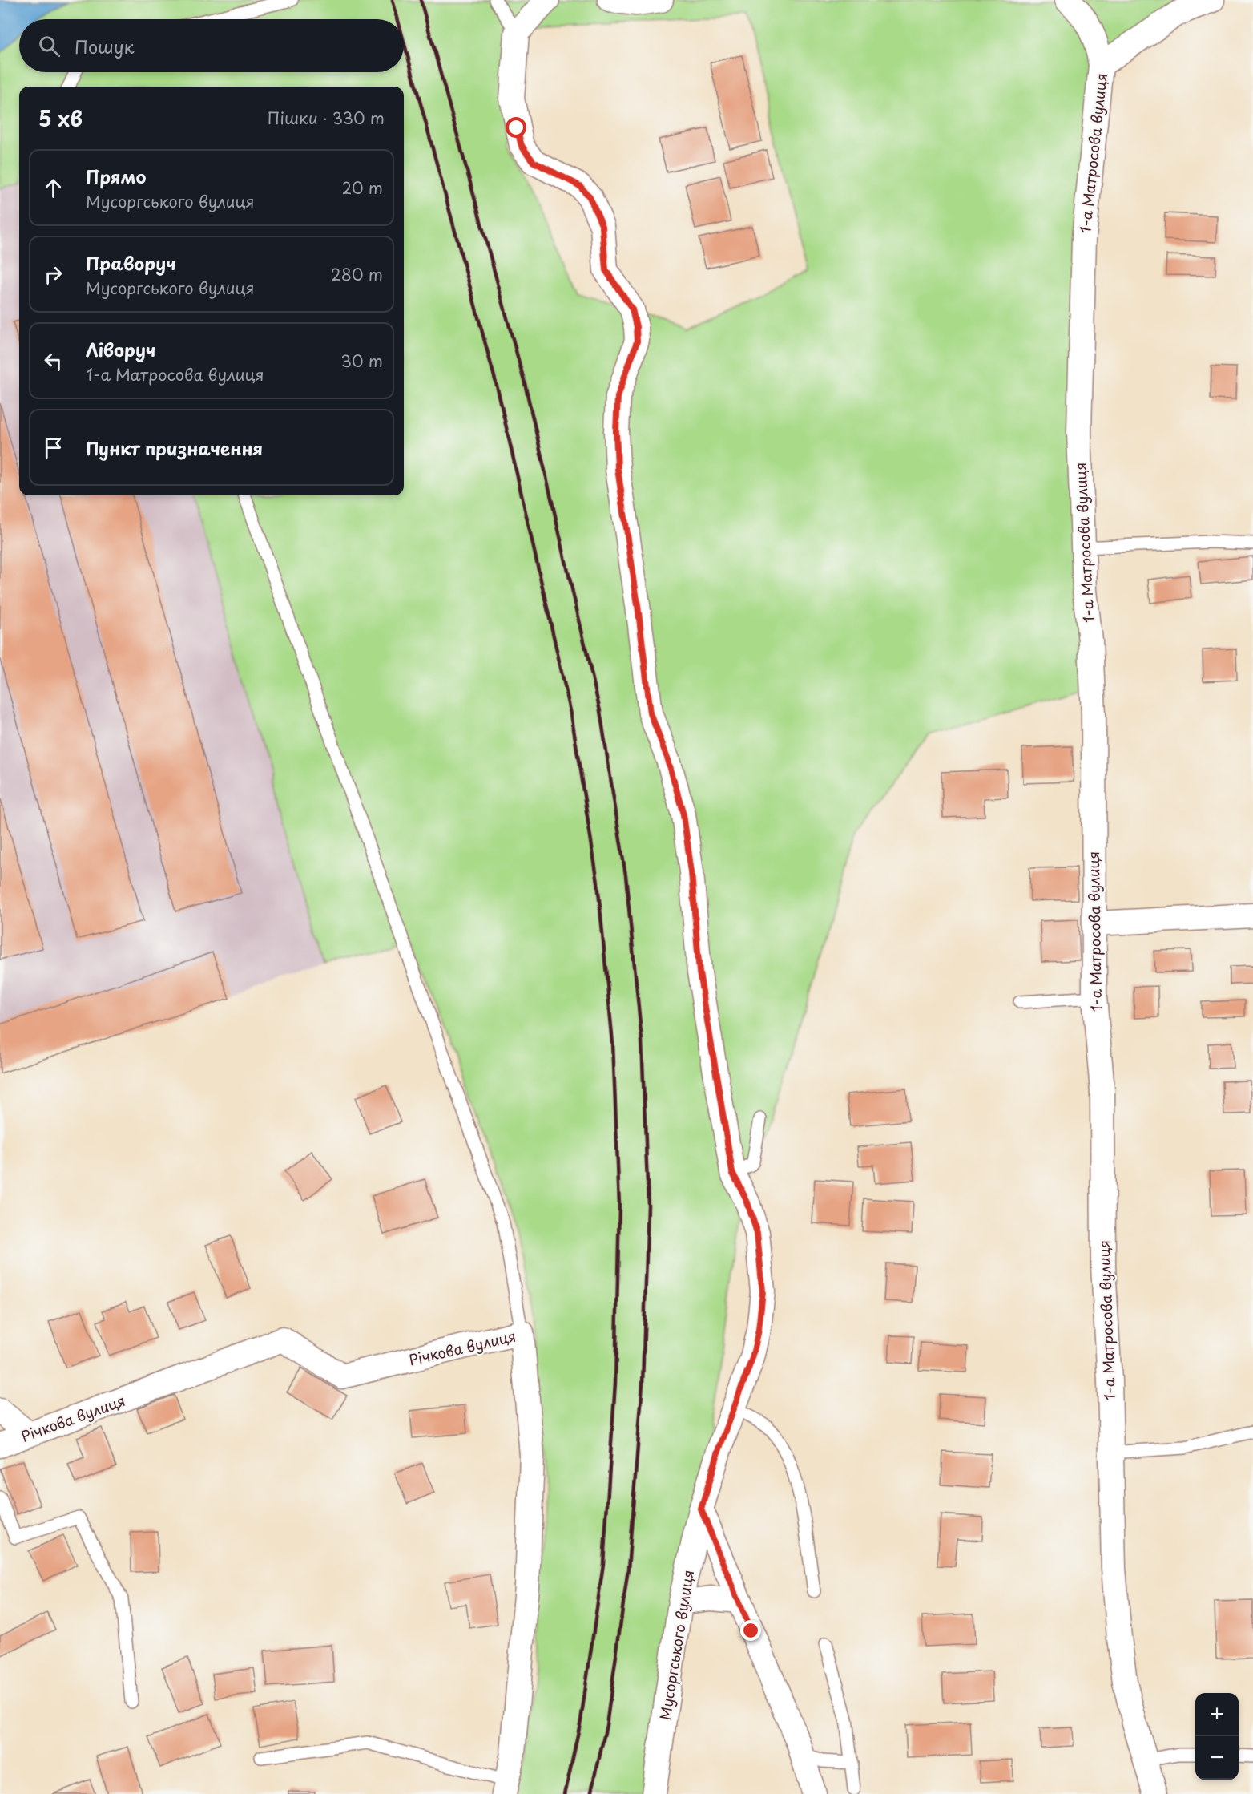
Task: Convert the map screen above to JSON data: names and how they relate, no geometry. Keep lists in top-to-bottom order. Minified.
{"streets":{"street":["1-а Матросова вулиця","Річкова вулиця","Мусоргського вулиця"]},"page":{"search":"Пошук","heading":["5 хв","Пішки · 330 m"],"list":[["Прямо","Мусоргського вулиця","20 m"],["Праворуч","Мусоргського вулиця","280 m"],["Ліворуч","1-а Матросова вулиця","30 m"],"Пункт призначення"],"map_buttons":["+","−"]}}
